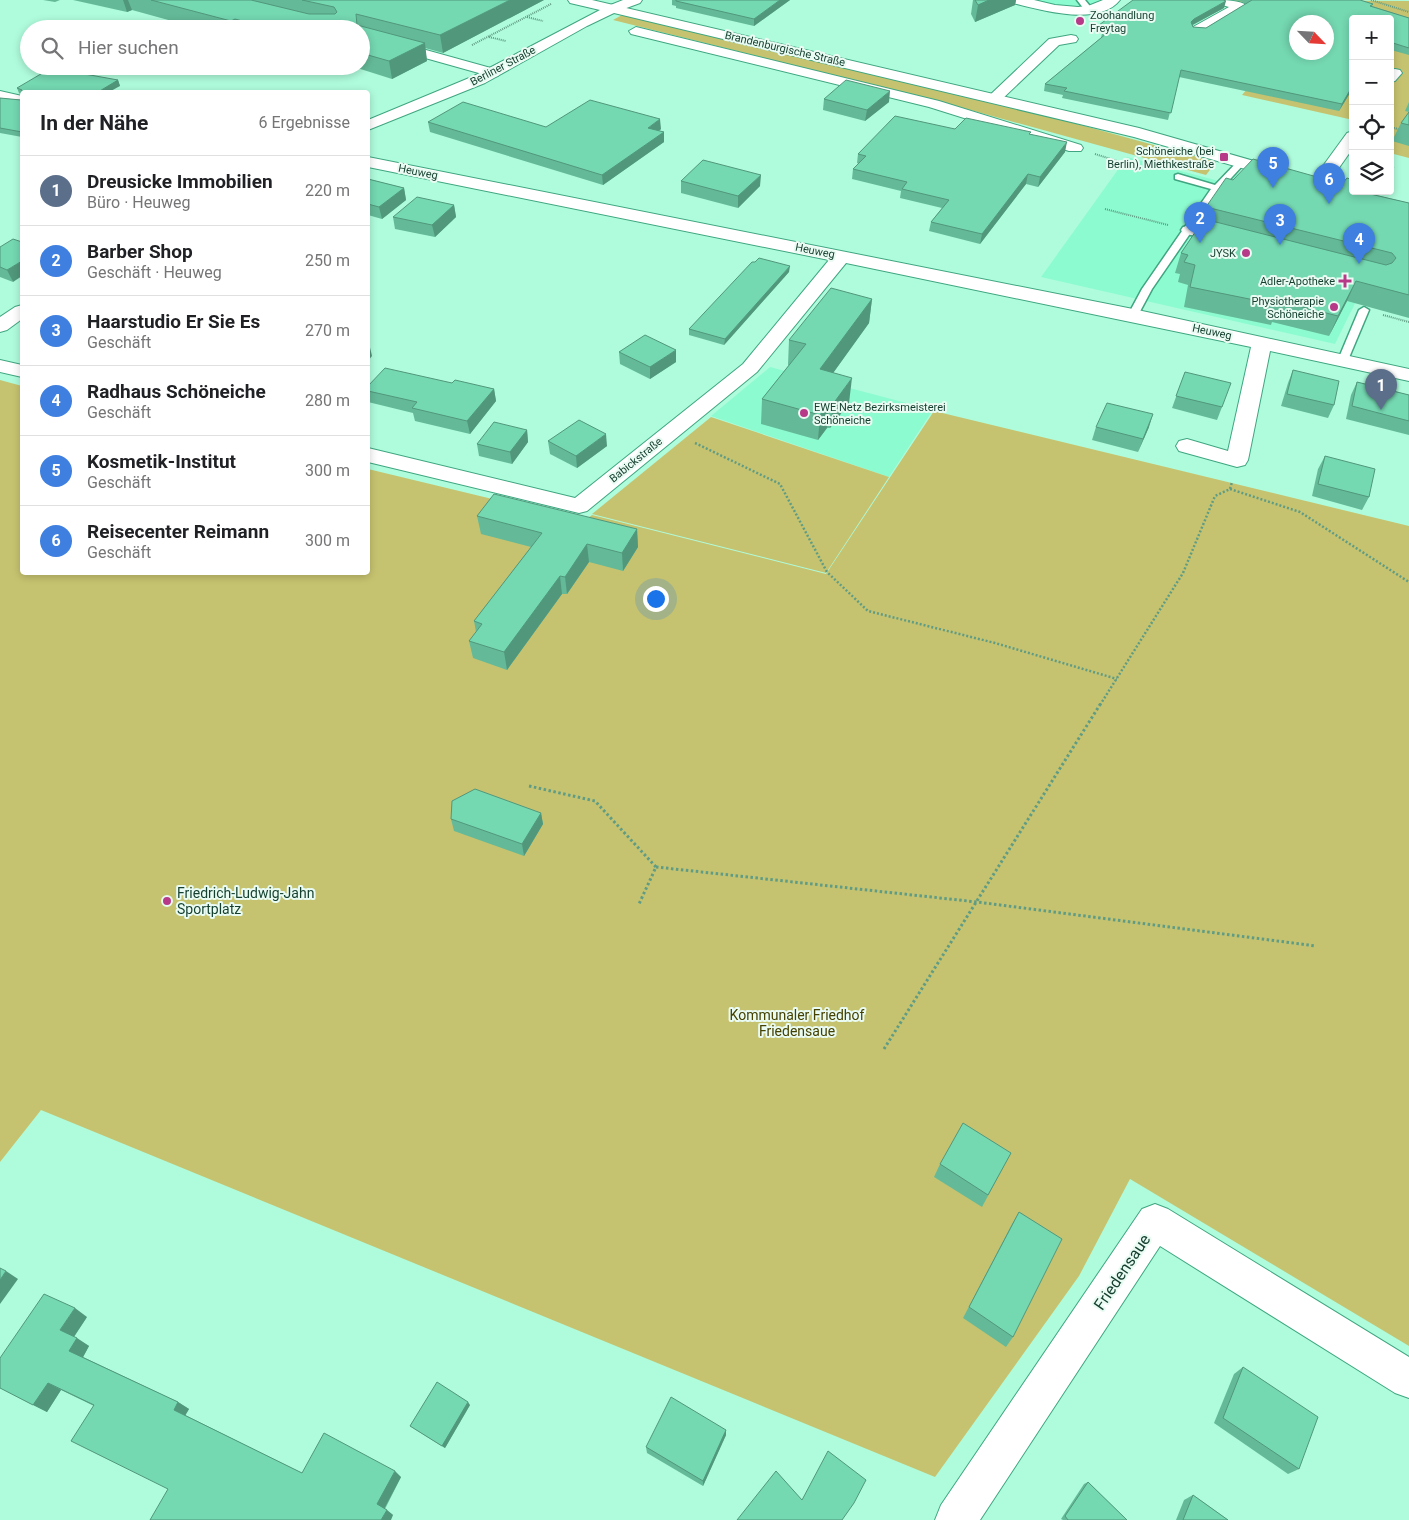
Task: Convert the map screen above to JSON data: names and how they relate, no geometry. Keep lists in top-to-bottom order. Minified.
{"streets":{"street":["Brandenburgische Straße","Berliner Straße","Heuweg","Babickstraße","Friedensaue"]},"crossings":[["Brandenburgische Straße","Berliner Straße"],["Heuweg","Babickstraße"]],"parks":["Kommunaler Friedhof Friedensaue"],"places":{"other":["Zoohandlung Freytag","JYSK","Physiotherapie Schöneiche","EWE Netz Bezirksmeisterei Schöneiche","Friedrich-Ludwig-Jahn Sportplatz"],"transit":["Schöneiche (bei Berlin), Miethkestraße"],"health":["Adler-Apotheke"]},"north":"bottom right","page":{"map_buttons":["+","−"],"search":"Hier suchen","heading":["In der Nähe","6 Ergebnisse"],"pins":["5","6","2","3","4","1"],"list":[{"mark":"1","name":"Dreusicke Immobilien","note":"Büro · Heuweg","value":"220 m"},{"mark":"2","name":"Barber Shop","note":"Geschäft · Heuweg","value":"250 m"},{"mark":"3","name":"Haarstudio Er Sie Es","note":"Geschäft","value":"270 m"},{"mark":"4","name":"Radhaus Schöneiche","note":"Geschäft","value":"280 m"},{"mark":"5","name":"Kosmetik-Institut","note":"Geschäft","value":"300 m"},{"mark":"6","name":"Reisecenter Reimann","note":"Geschäft","value":"300 m"}]}}
